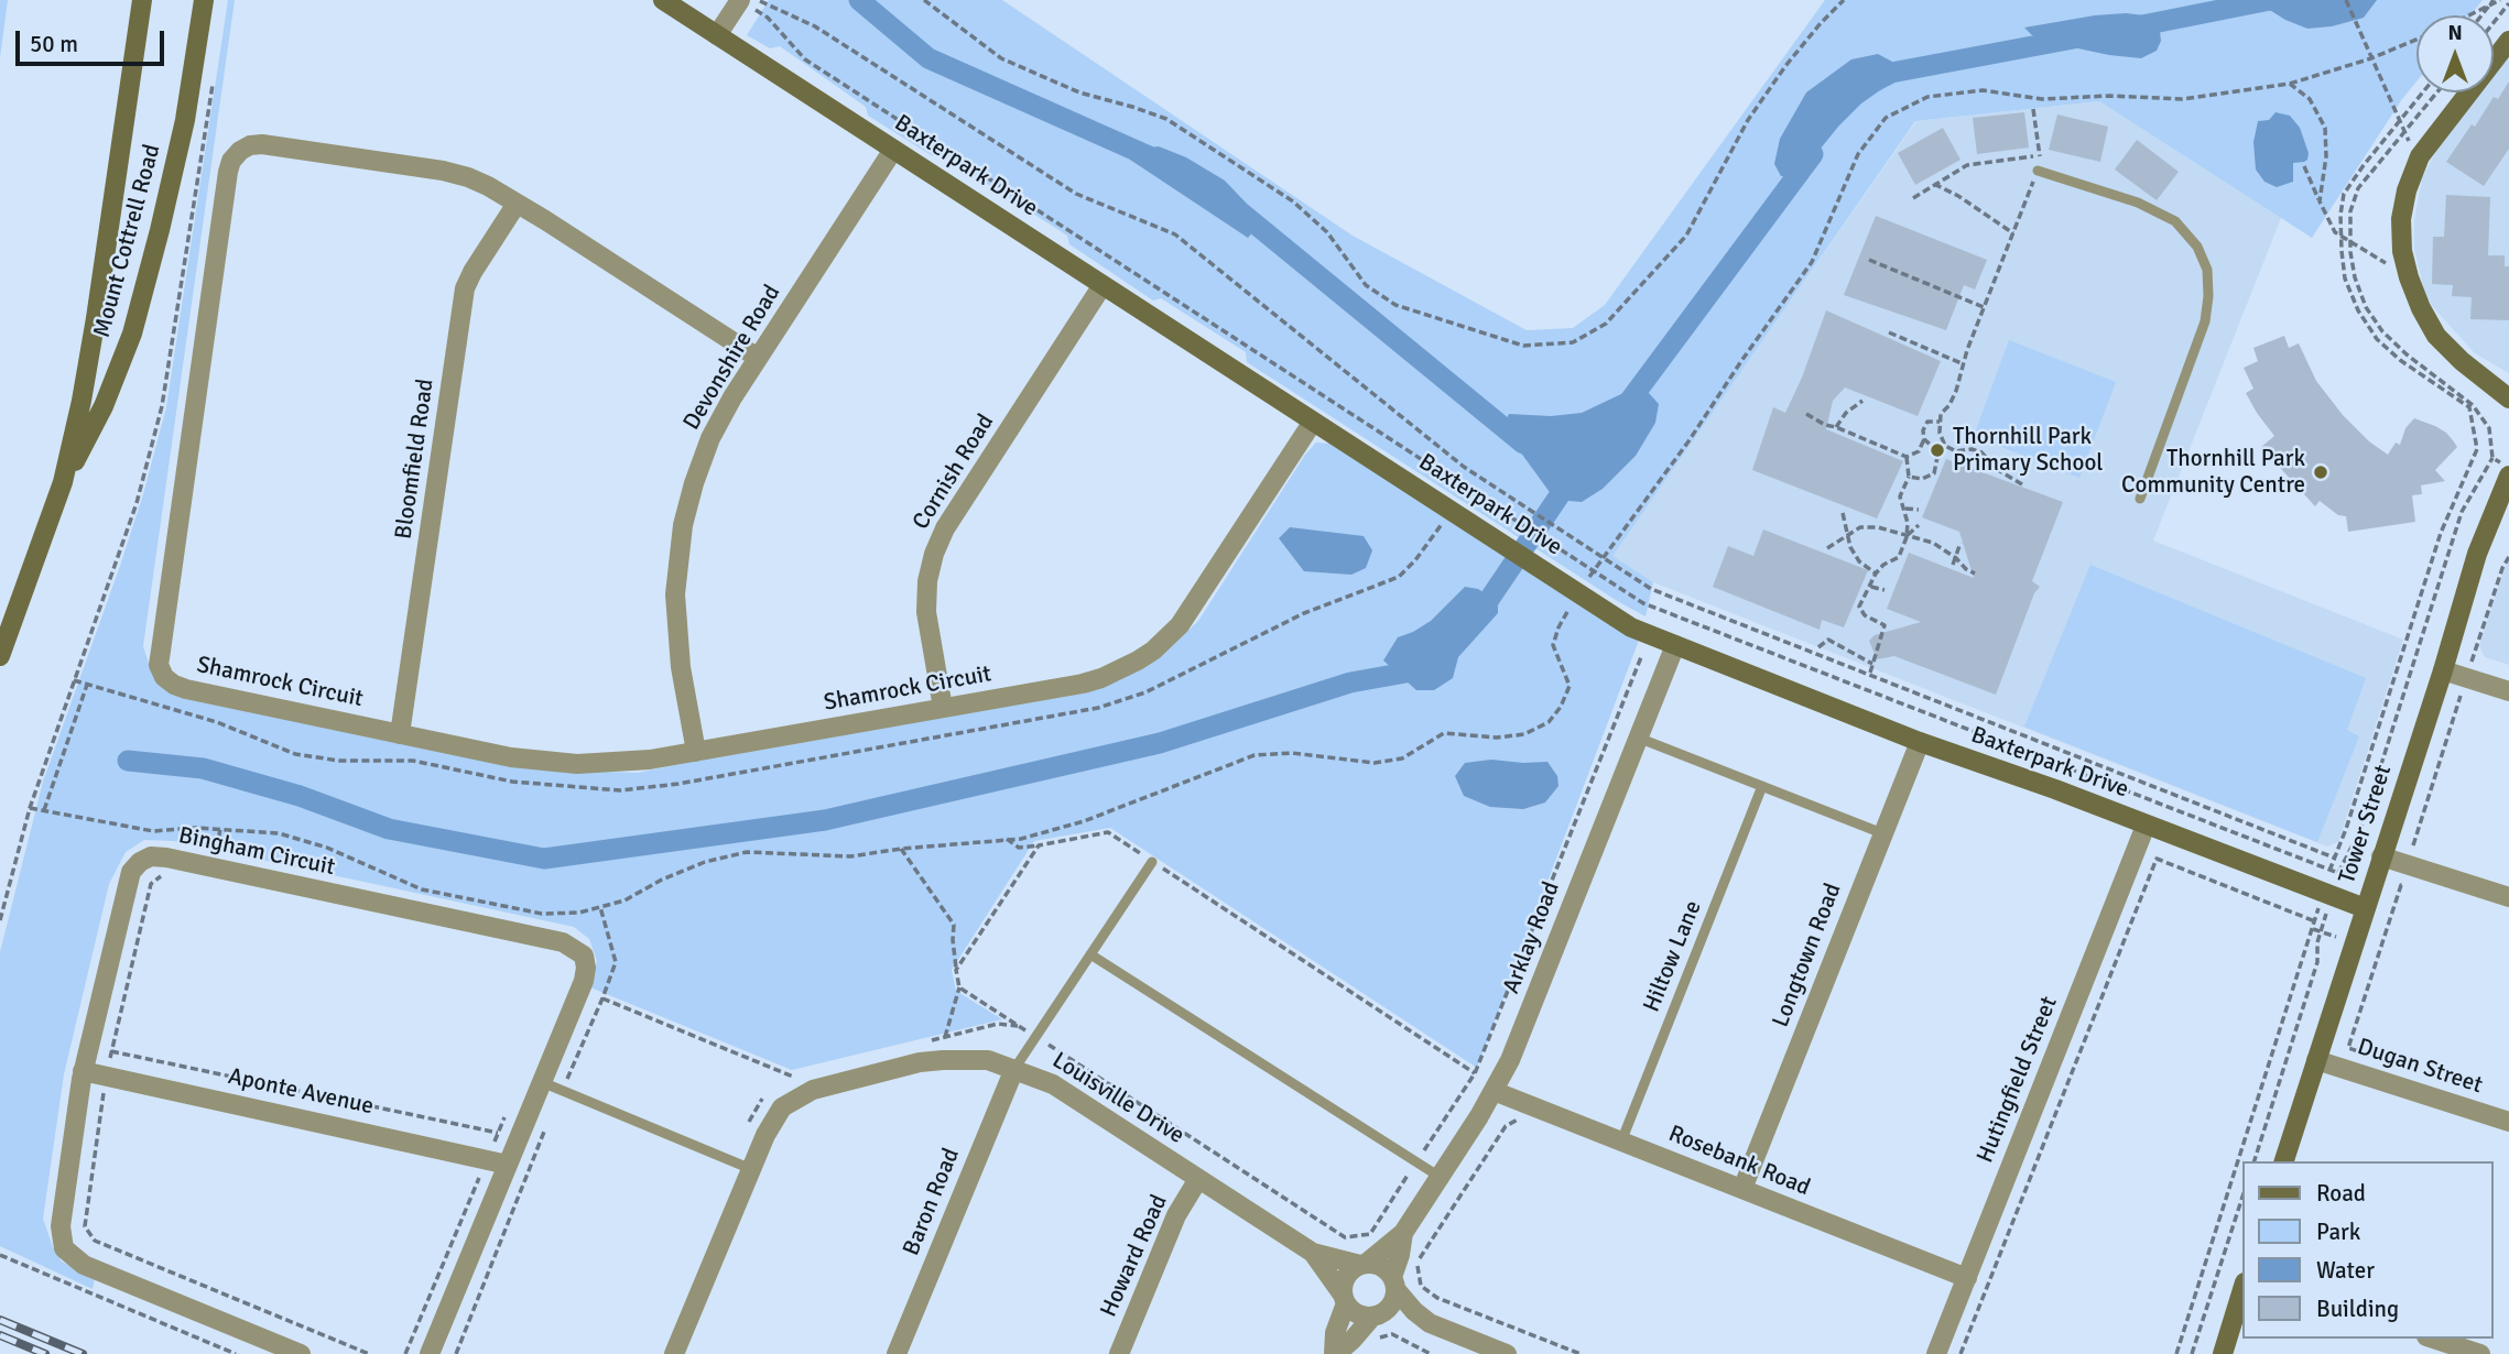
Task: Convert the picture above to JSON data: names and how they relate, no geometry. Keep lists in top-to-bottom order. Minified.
{"streets":{"street":["Baxterpark Drive","Mount Cottrell Road","Devonshire Road","Bloomfield Road","Cornish Road","Shamrock Circuit","Tower Street","Bingham Circuit","Arklay Road","Longtown Road","Dugan Street","Hutingfield Street","Aponte Avenue","Louisville Drive","Rosebank Road","Baron Road","Howard Road"],"lane":["Hiltow Lane"]},"crossings":[["Baxterpark Drive","Devonshire Road"],["Baxterpark Drive","Cornish Road"],["Baxterpark Drive","Shamrock Circuit"],["Baxterpark Drive","Tower Street"],["Baxterpark Drive","Arklay Road"],["Baxterpark Drive","Longtown Road"],["Baxterpark Drive","Hutingfield Street"],["Devonshire Road","Shamrock Circuit"],["Bloomfield Road","Shamrock Circuit"],["Cornish Road","Shamrock Circuit"],["Tower Street","Dugan Street"],["Bingham Circuit","Aponte Avenue"],["Arklay Road","Louisville Drive"],["Arklay Road","Rosebank Road"],["Longtown Road","Rosebank Road"],["Hiltow Lane","Rosebank Road"],["Hutingfield Street","Rosebank Road"],["Louisville Drive","Baron Road"],["Louisville Drive","Howard Road"]],"places":["Thornhill Park Primary School","Thornhill Park Community Centre"],"legend":["Road","Park","Water","Building"],"scale_bar":"50 m","north":"top"}
